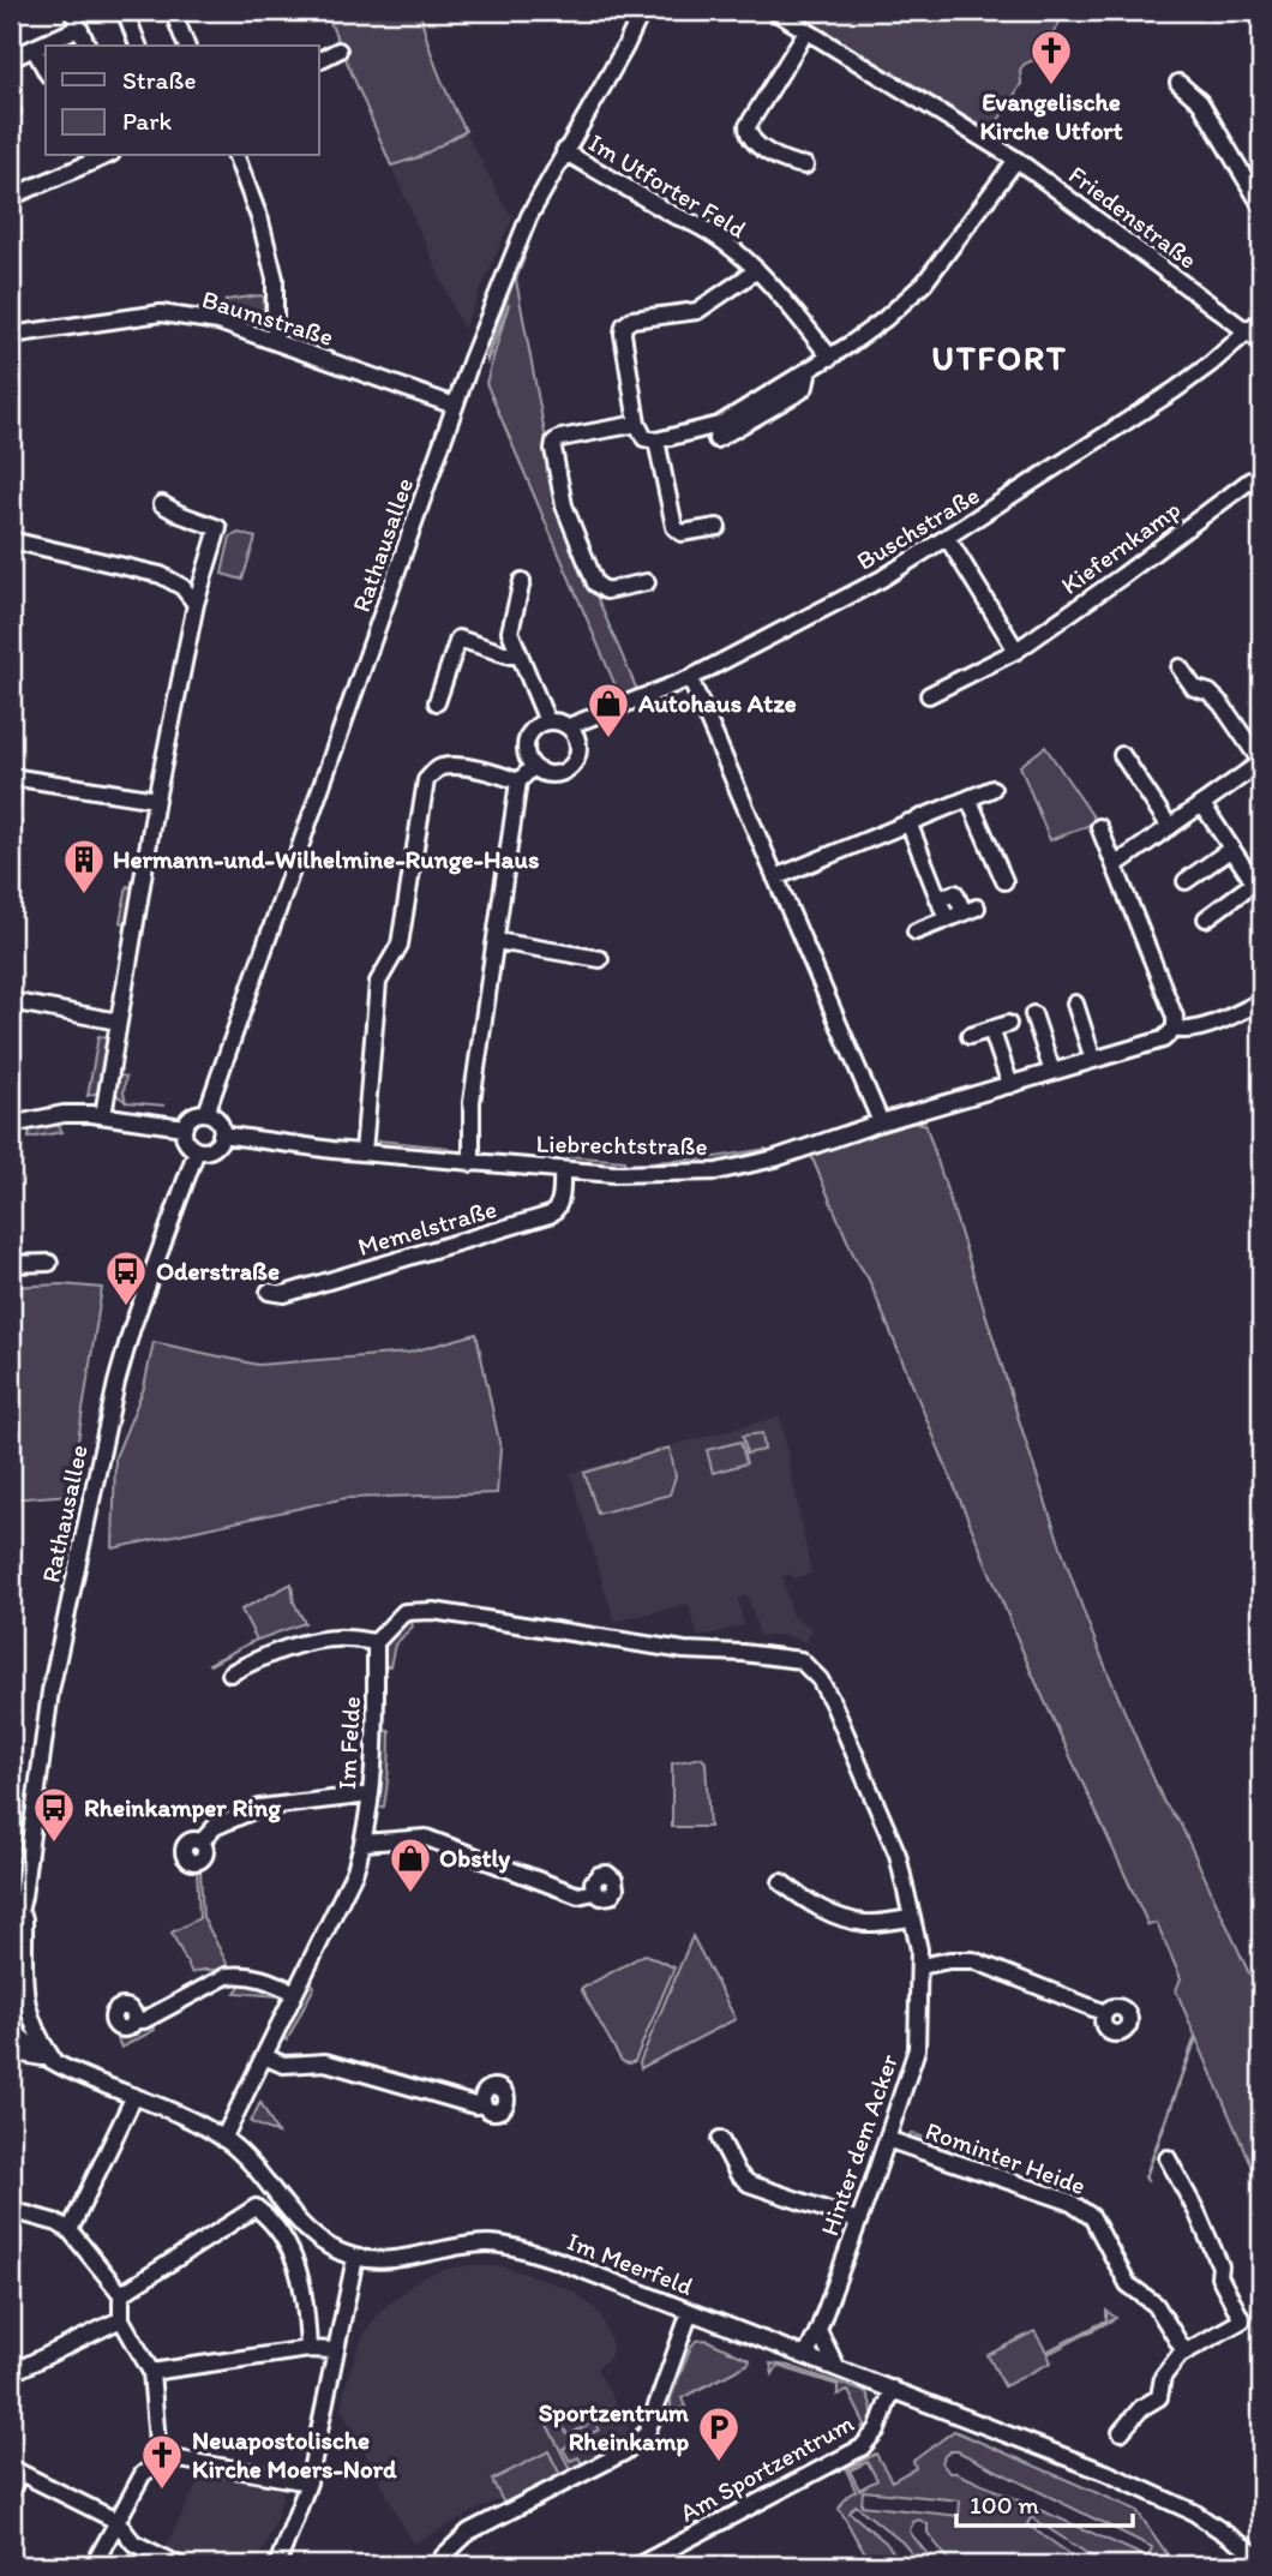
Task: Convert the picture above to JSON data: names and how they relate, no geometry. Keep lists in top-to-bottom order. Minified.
{"streets":{"street":["Im Utforter Feld","Friedenstraße","Baumstraße","Buschstraße","Rathausallee","Kiefernkamp","Liebrechtstraße","Memelstraße","Im Felde","Hinter dem Acker","Rominter Heide","Im Meerfeld","Am Sportzentrum"]},"crossings":[["Im Utforter Feld","Rathausallee"],["Friedenstraße","Buschstraße"],["Baumstraße","Rathausallee"],["Rathausallee","Liebrechtstraße"],["Liebrechtstraße","Memelstraße"],["Im Felde","Hinter dem Acker"],["Im Felde","Im Meerfeld"],["Hinter dem Acker","Rominter Heide"],["Hinter dem Acker","Im Meerfeld"],["Im Meerfeld","Am Sportzentrum"]],"districts":["UTFORT"],"places":{"church":["Evangelische Kirche Utfort","Neuapostolische Kirche Moers-Nord"],"shop":["Autohaus Atze","Obstly"],"building":["Hermann-und-Wilhelmine-Runge-Haus"],"bus stop":["Oderstraße","Rheinkamper Ring"],"parking":["Sportzentrum Rheinkamp"]},"legend":["Straße","Park"],"scale_bar":"100 m"}
